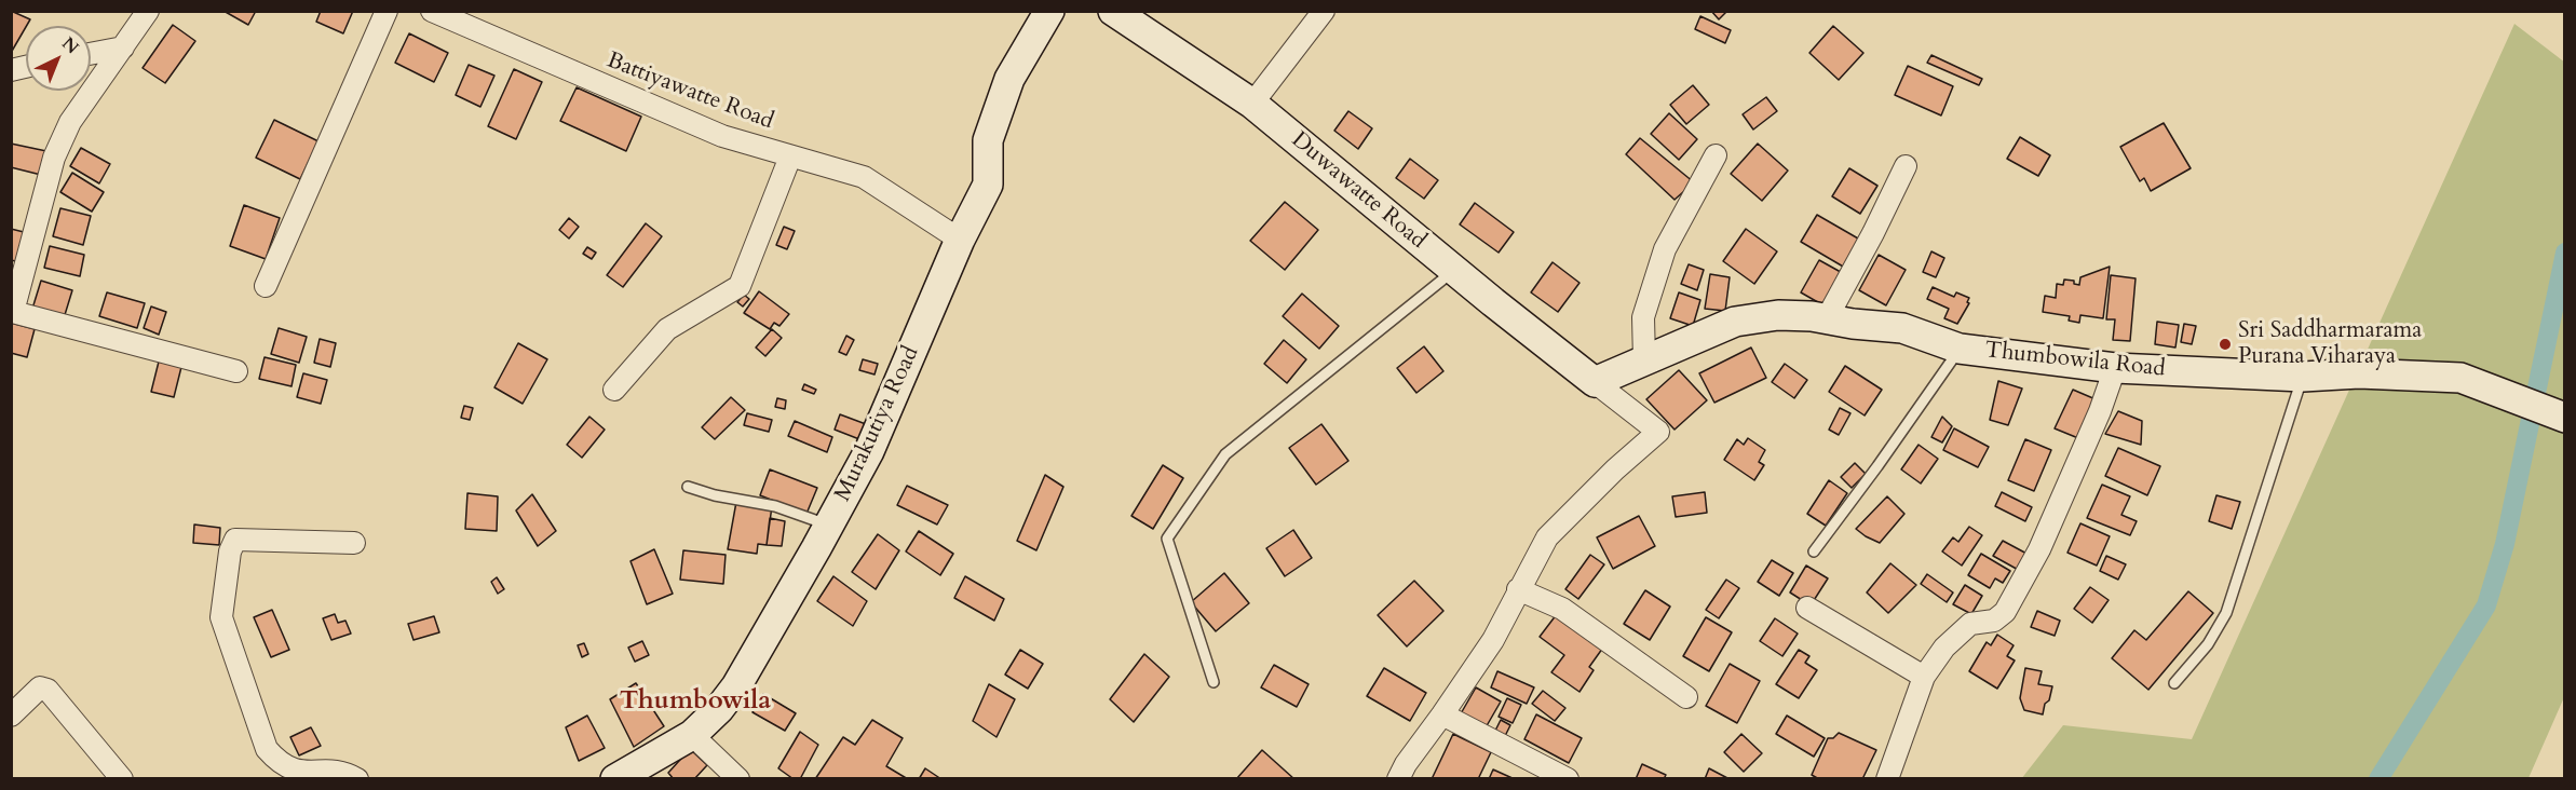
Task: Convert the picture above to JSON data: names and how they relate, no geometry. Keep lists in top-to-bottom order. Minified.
{"streets":{"street":["Battiyawatte Road","Duwawatte Road","Thumbowila Road","Murakutiya Road"]},"crossings":[["Battiyawatte Road","Murakutiya Road"],["Duwawatte Road","Thumbowila Road"]],"districts":["Thumbowila"],"places":["Sri Saddharmarama Purana Viharaya"],"north":"top right"}
